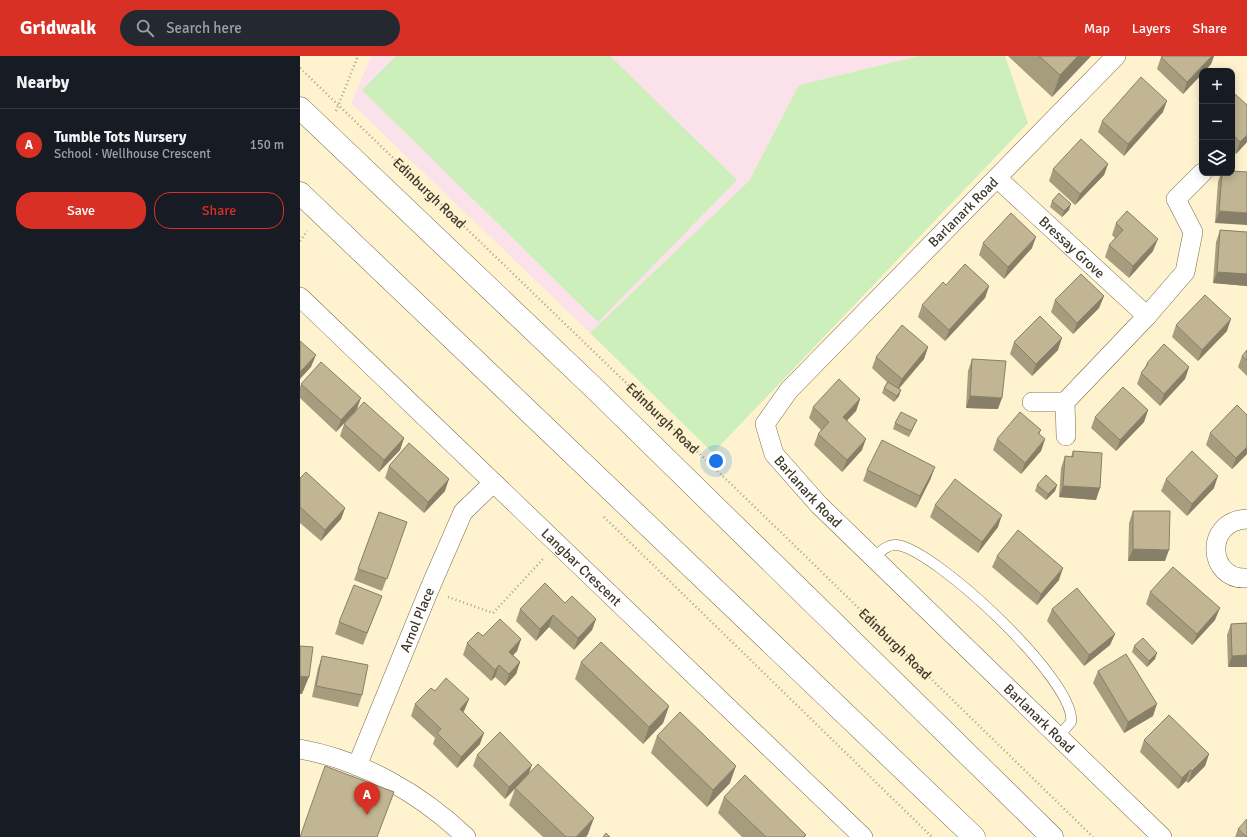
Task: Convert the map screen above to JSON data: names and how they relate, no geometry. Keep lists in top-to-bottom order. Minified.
{"streets":{"main road":["Edinburgh Road"],"street":["Barlanark Road","Bressay Grove","Langbar Crescent","Arnol Place"]},"crossings":[["Barlanark Road","Bressay Grove"],["Langbar Crescent","Arnol Place"]],"page":{"header":"Gridwalk","search":"Search here","nav":["Map","Layers","Share"],"heading":"Nearby","map_buttons":["+","−"],"list":[{"mark":"A","name":"Tumble Tots Nursery","note":"School · Wellhouse Crescent","value":"150 m"}],"buttons":["Save","Share"],"pins":"A"}}
